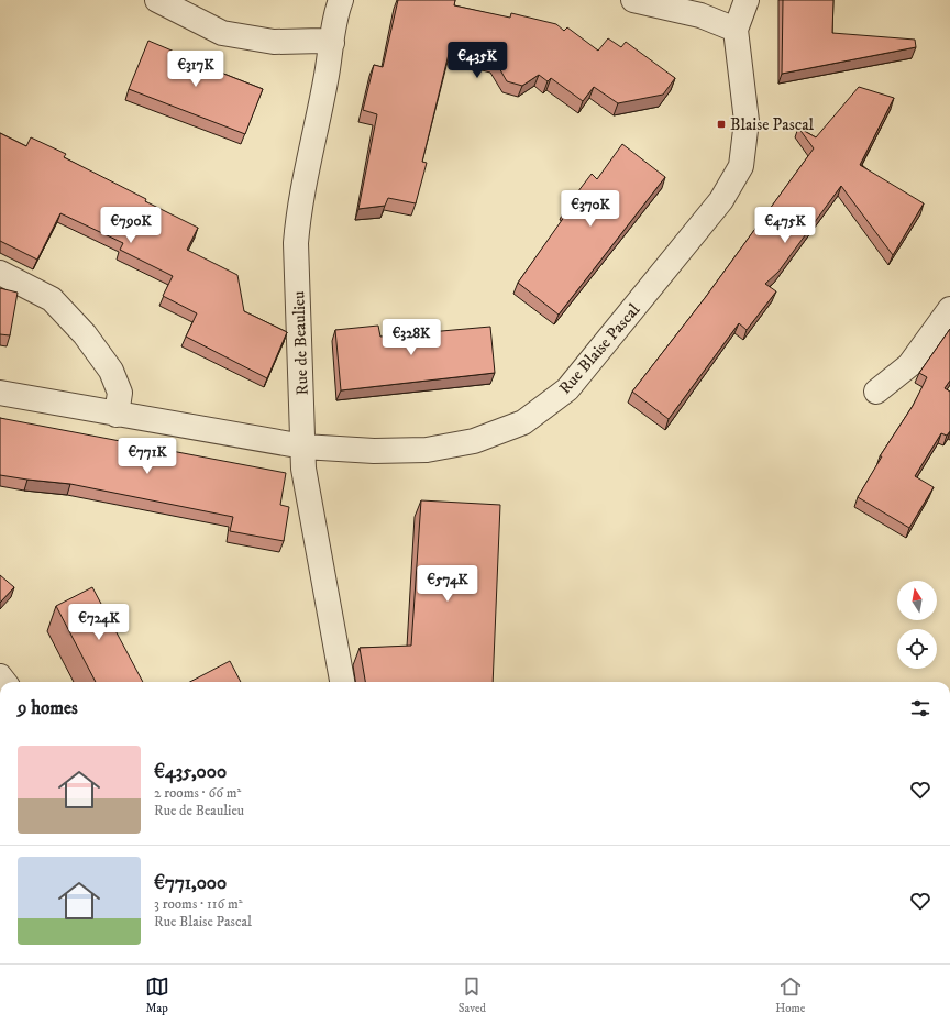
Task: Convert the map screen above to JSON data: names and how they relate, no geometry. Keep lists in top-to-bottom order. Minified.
{"streets":{"street":["Rue de Beaulieu","Rue Blaise Pascal"]},"crossings":[["Rue de Beaulieu","Rue Blaise Pascal"]],"places":{"transit":["Blaise Pascal"]},"north":"top","page":{"price":["€435K","€317K","€370K","€790K","€475K","€328K","€771K","€574K","€724K"],"heading":"9 homes","list":[{"name":"€435,000","note":"2 rooms · 66 m² · Rue de Beaulieu"},{"name":"€771,000","note":"3 rooms · 116 m² · Rue Blaise Pascal"}],"tabs":["Map","Saved","Home"]}}
